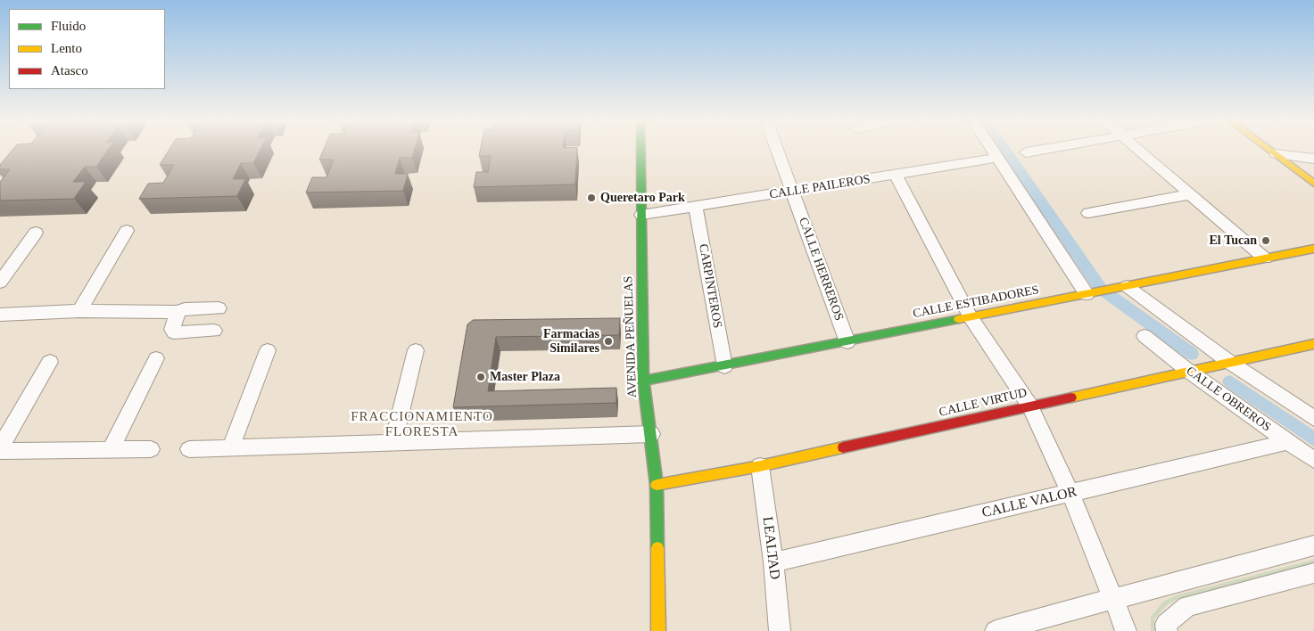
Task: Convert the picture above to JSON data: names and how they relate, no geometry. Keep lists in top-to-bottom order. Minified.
{"streets":{"street":["CALLE PAILEROS","CALLE HERREROS","CARPINTEROS","CALLE ESTIBADORES","AVENIDA PEÑUELAS","CALLE OBREROS","CALLE VIRTUD","CALLE VALOR","LEALTAD"]},"crossings":[["CALLE PAILEROS","CALLE HERREROS"],["CALLE PAILEROS","CARPINTEROS"],["CALLE PAILEROS","AVENIDA PEÑUELAS"],["CALLE HERREROS","CALLE ESTIBADORES"],["CARPINTEROS","CALLE ESTIBADORES"],["CALLE ESTIBADORES","AVENIDA PEÑUELAS"],["AVENIDA PEÑUELAS","CALLE VIRTUD"],["CALLE OBREROS","CALLE VIRTUD"],["CALLE OBREROS","CALLE VALOR"],["CALLE VIRTUD","LEALTAD"],["CALLE VALOR","LEALTAD"]],"districts":["FRACCIONAMIENTO FLORESTA"],"places":["Queretaro Park","El Tucan","Farmacias Similares","Master Plaza"],"legend":["Fluido","Lento","Atasco"]}
